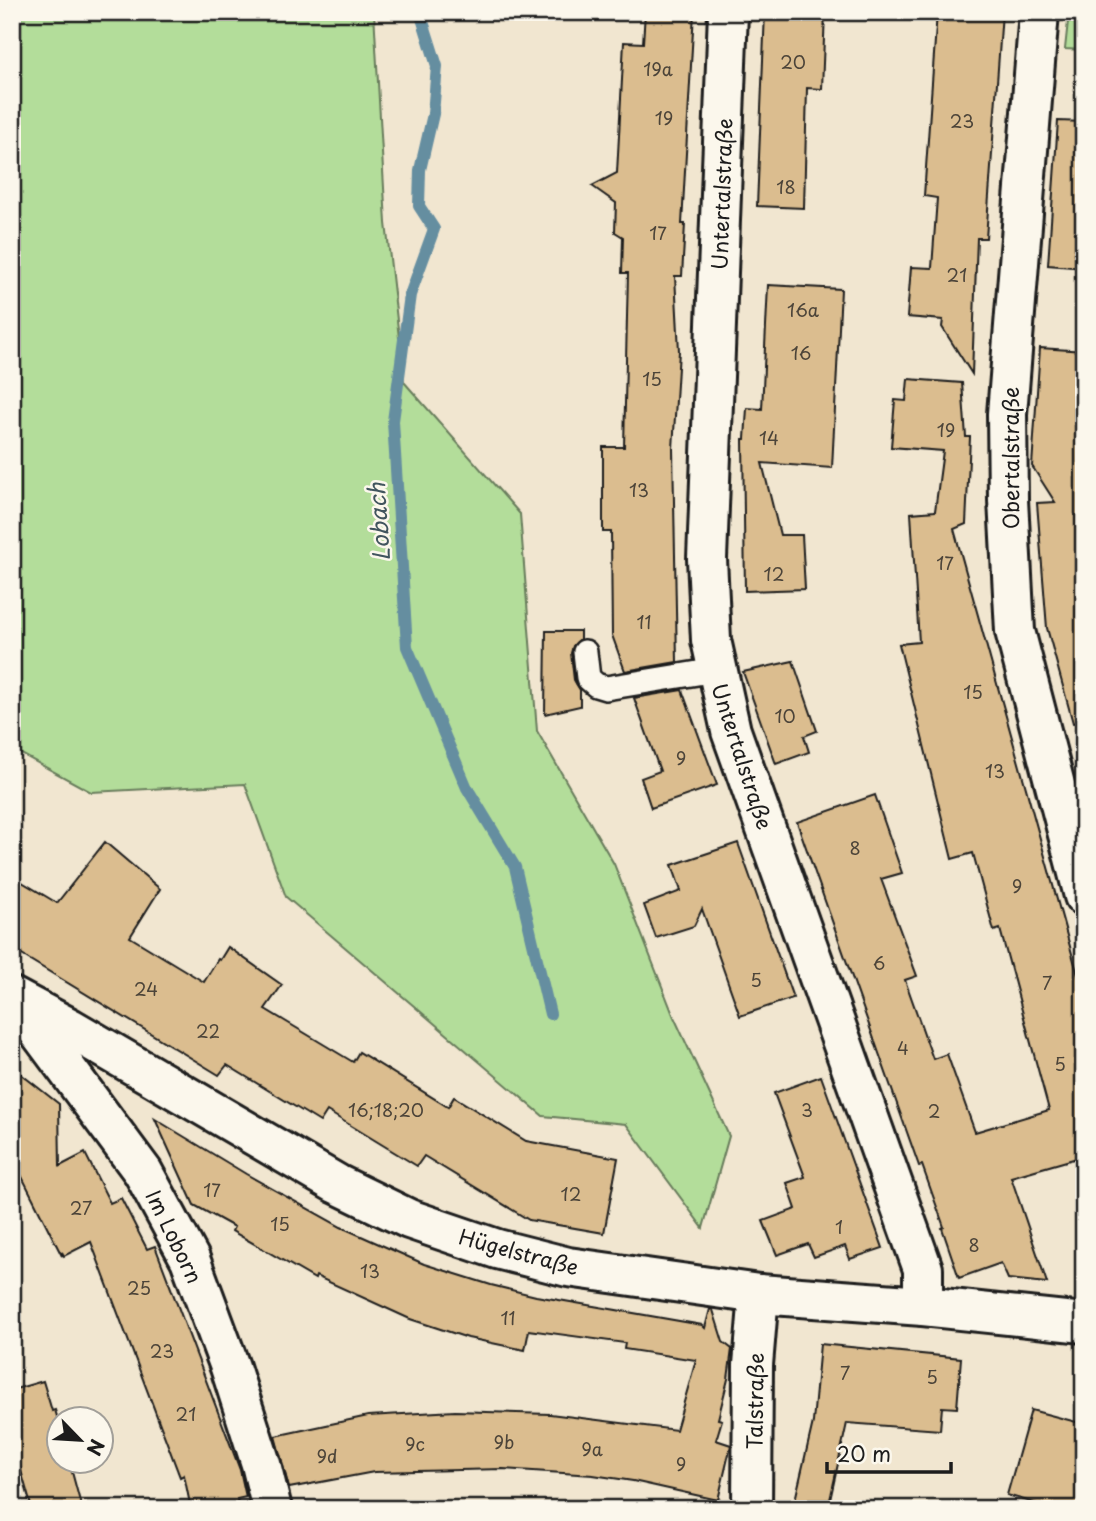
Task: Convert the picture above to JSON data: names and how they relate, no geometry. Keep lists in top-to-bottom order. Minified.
{"streets":{"street":["Untertalstraße","Obertalstraße","Im Loborn","Hügelstraße","Talstraße"]},"crossings":[["Untertalstraße","Hügelstraße"],["Im Loborn","Hügelstraße"],["Hügelstraße","Talstraße"]],"water":["Lobach"],"house_numbers":["20","19a","19","23","18","17","21","16a","16","15","19","14","13","17","12","11","15","10","9","13","8","9","6","5","7","24","22","4","5","16;18;20","3","2","17","12","27","15","1","8","13","25","11","23","7","5","21","9b","9c","9a","9d","9"],"scale_bar":"20 m","north":"bottom right"}
